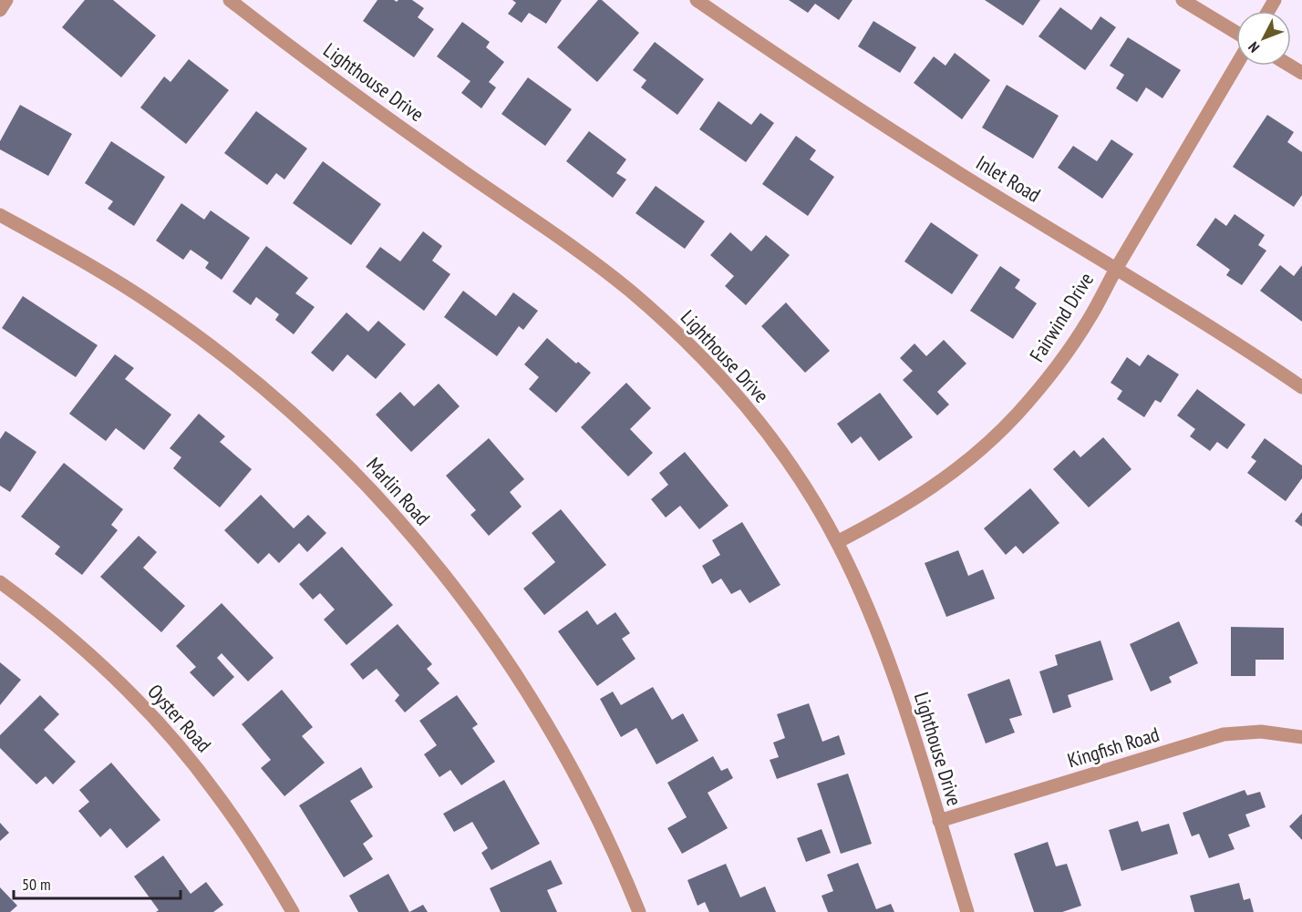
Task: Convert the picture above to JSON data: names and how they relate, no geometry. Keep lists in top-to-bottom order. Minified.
{"streets":{"street":["Lighthouse Drive","Inlet Road","Fairwind Drive","Marlin Road","Oyster Road","Kingfish Road"]},"crossings":[["Lighthouse Drive","Fairwind Drive"],["Lighthouse Drive","Kingfish Road"],["Inlet Road","Fairwind Drive"]],"scale_bar":"50 m","north":"bottom left"}
